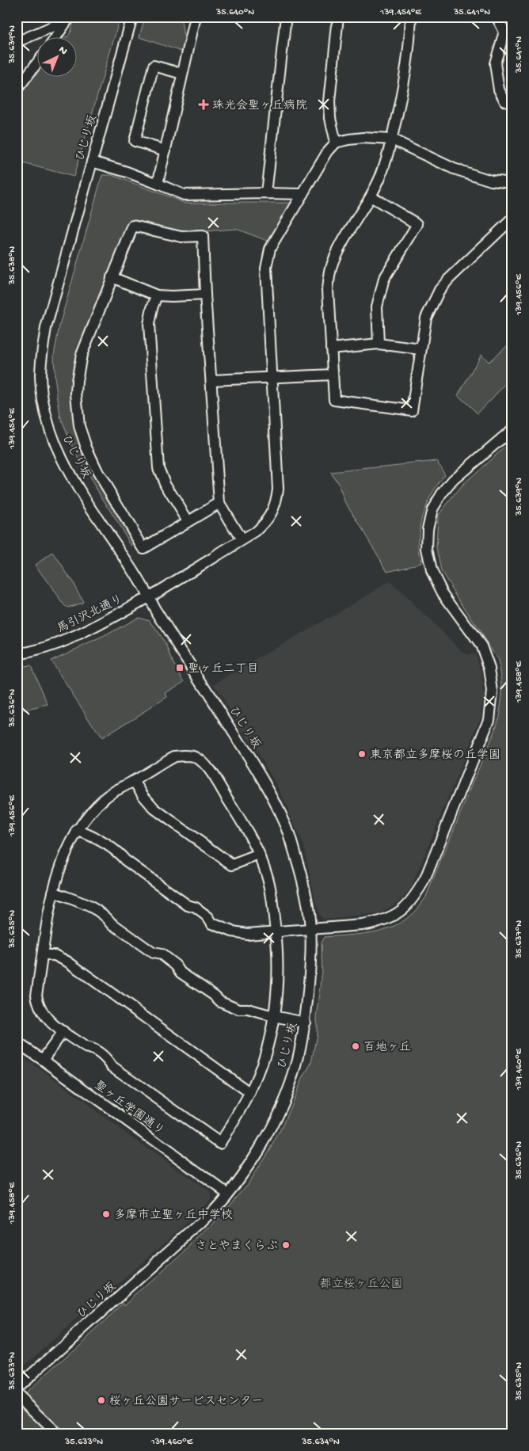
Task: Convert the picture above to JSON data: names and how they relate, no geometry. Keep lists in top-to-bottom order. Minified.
{"streets":{"street":["ひじり坂","馬引沢北通り","聖ヶ丘学園通り"]},"crossings":[["ひじり坂","馬引沢北通り"],["ひじり坂","聖ヶ丘学園通り"]],"parks":["都立桜ヶ丘公園"],"places":{"health":["珠光会聖ヶ丘病院"],"transit":["聖ヶ丘二丁目"],"other":["東京都立多摩桜の丘学園","百地ヶ丘","多摩市立聖ヶ丘中学校","さとやまくらぶ","桜ヶ丘公園サービスセンター"]},"north":"top right","coordinates":["35.640°N","139.454°E","35.641°N","35.639°N","35.638°N","139.456°E","139.458°E","35.636°N","35.635°N","35.637°N","139.460°E","35.633°N","35.634°N"]}
